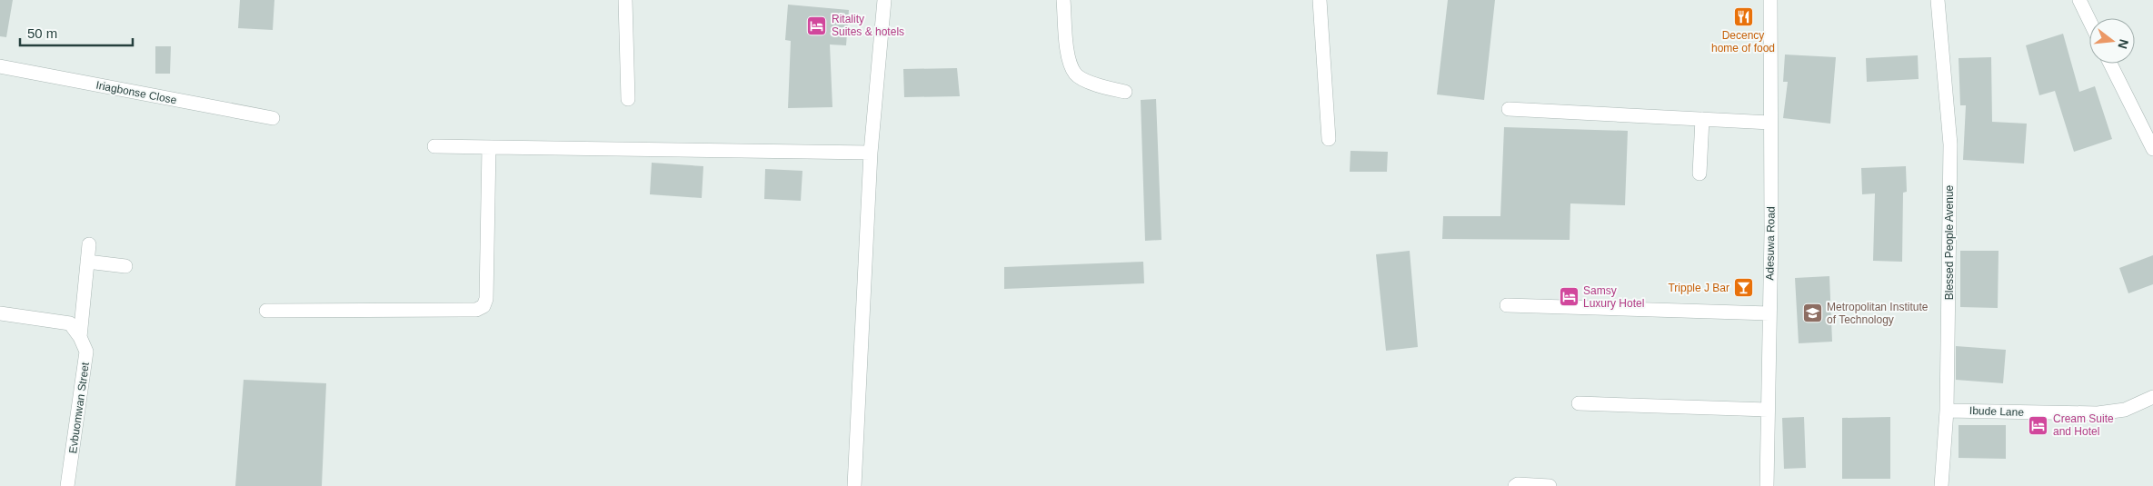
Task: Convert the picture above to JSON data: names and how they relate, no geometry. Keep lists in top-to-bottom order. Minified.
{"streets":{"street":["Iriagbonse Close","Blessed People Avenue","Adesuwa Road","Evbuomwan Street","Ibude Lane"]},"crossings":[["Blessed People Avenue","Ibude Lane"]],"places":{"restaurant":["Decency home of food"],"hotel":["Ritality Suites & hotels","Samsy Luxury Hotel","Cream Suite and Hotel"],"bar":["Tripple J Bar"],"school or university":["Metropolitan Institute of Technology"]},"scale_bar":"50 m","north":"right"}
